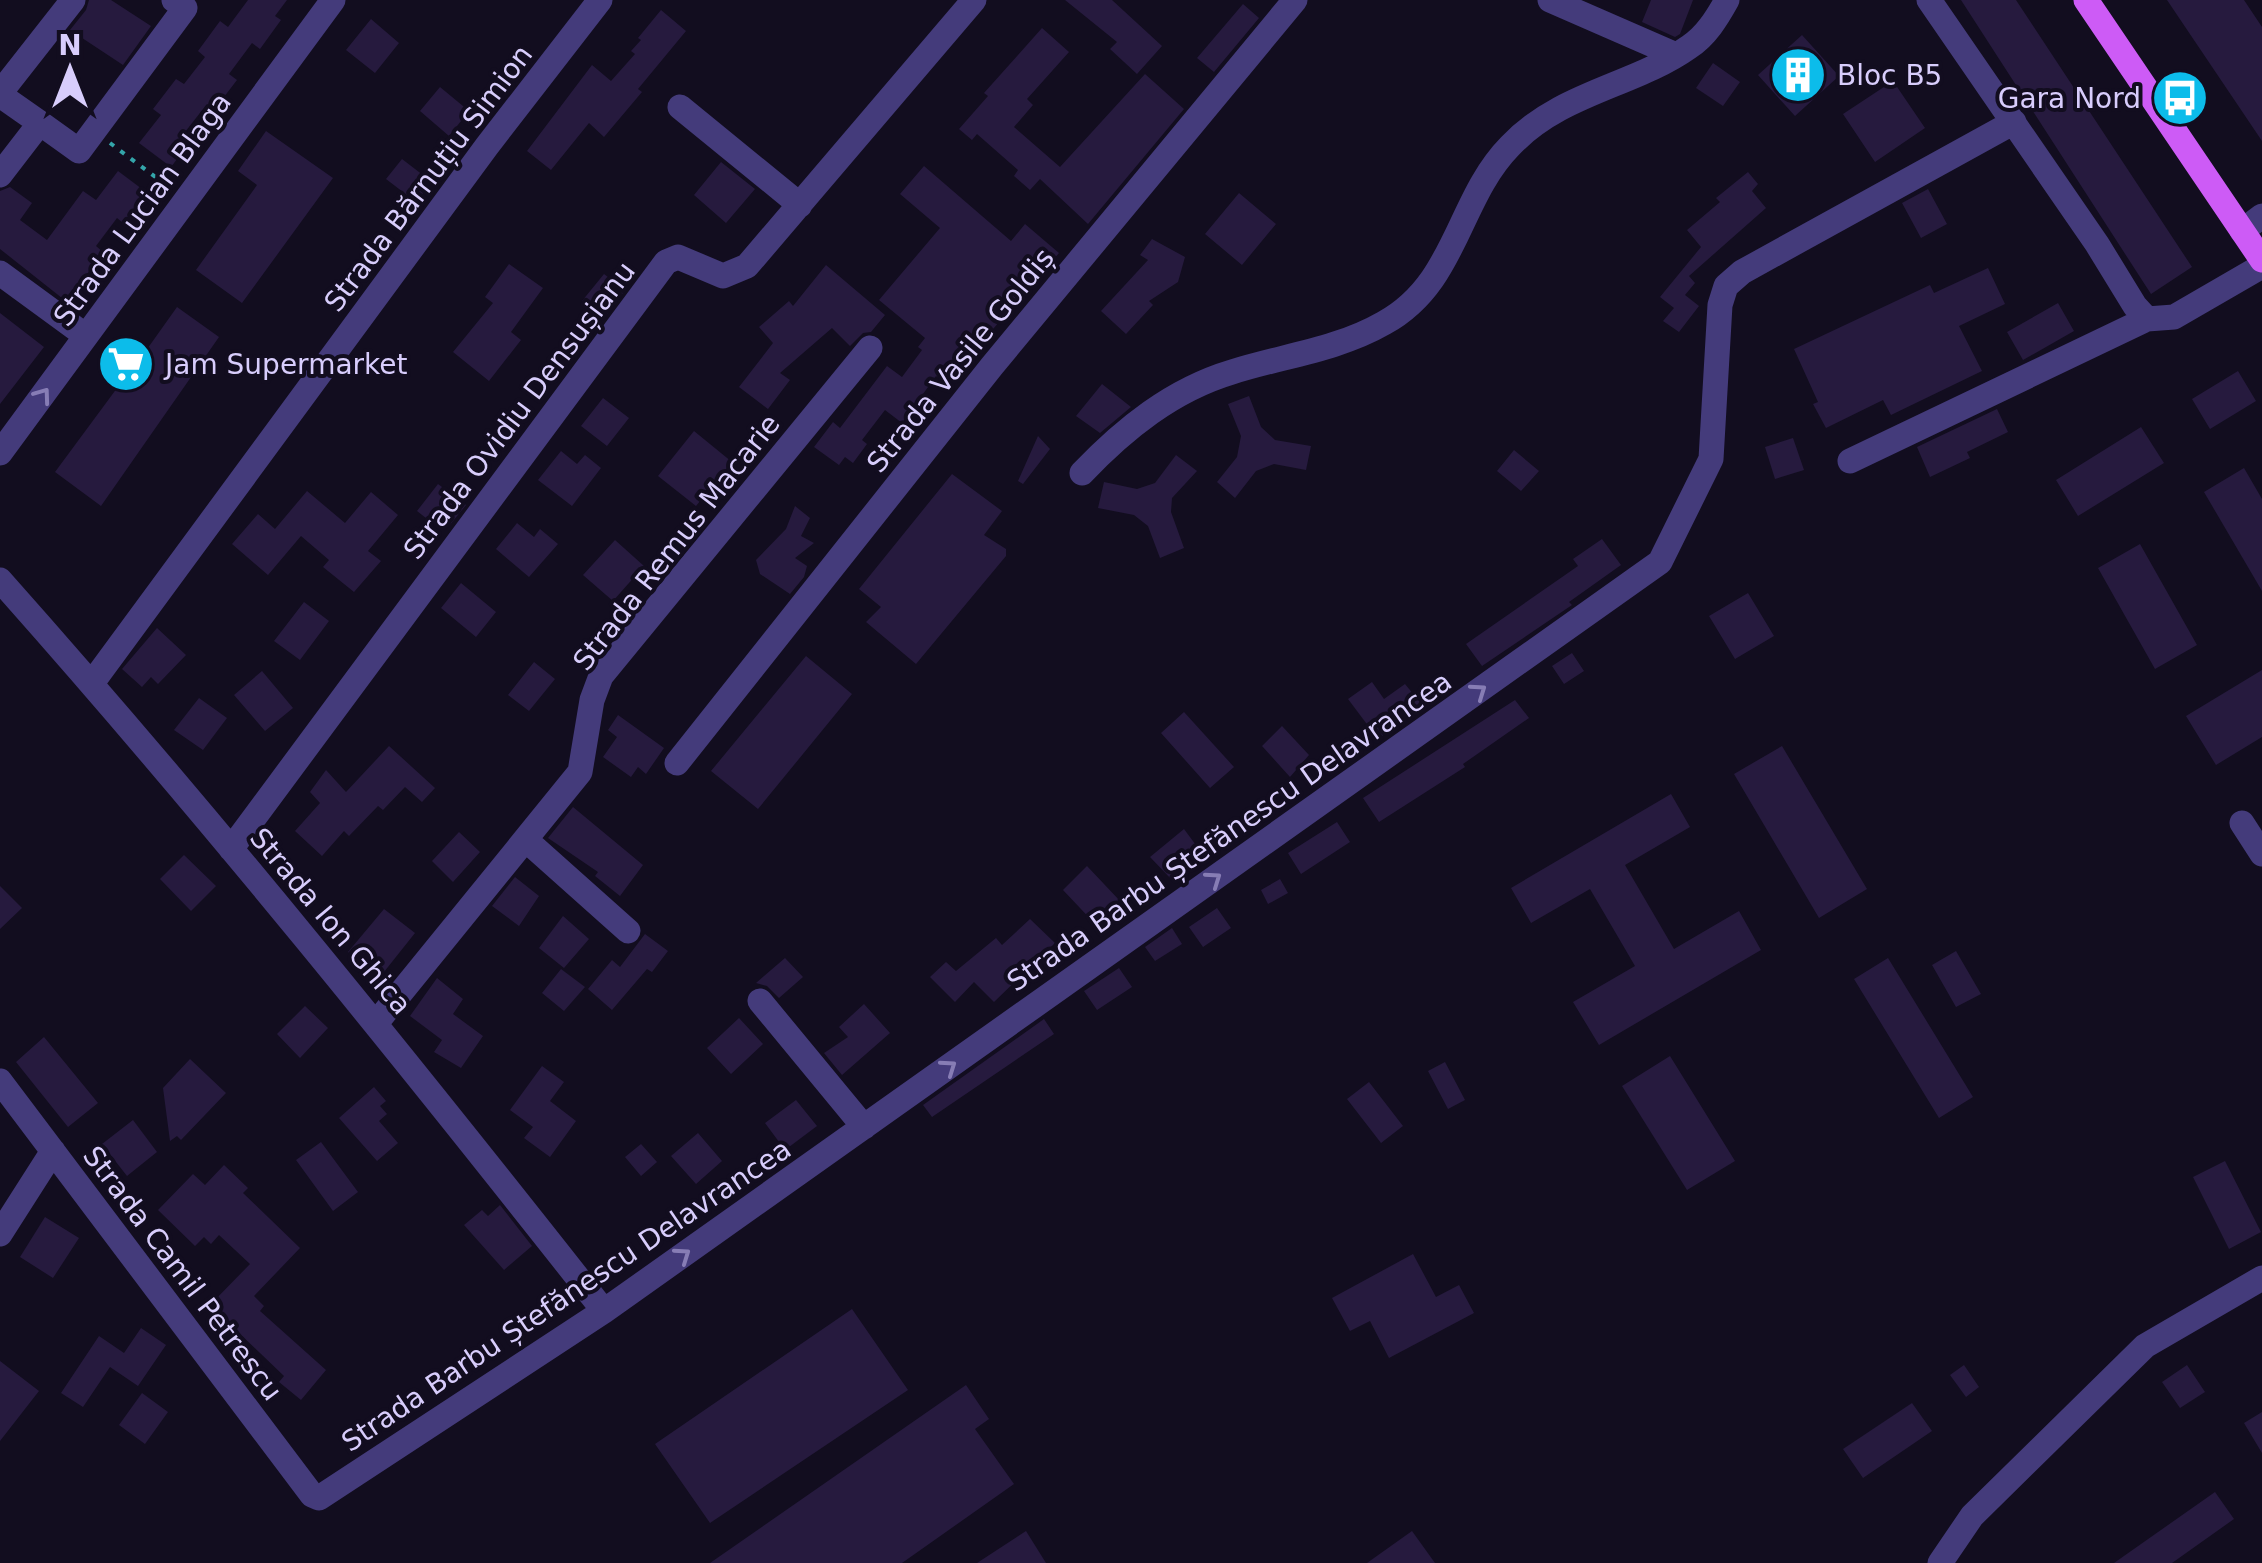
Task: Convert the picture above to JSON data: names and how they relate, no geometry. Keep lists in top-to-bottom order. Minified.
{"streets":{"street":["Strada Bărnuțiu Simion","Strada Lucian Blaga","Strada Vasile Goldiș","Strada Ovidiu Densușianu","Strada Remus Macarie","Strada Barbu Ștefănescu Delavrancea","Strada Ion Ghica","Strada Camil Petrescu"]},"crossings":[["Strada Bărnuțiu Simion","Strada Ion Ghica"],["Strada Ovidiu Densușianu","Strada Ion Ghica"],["Strada Remus Macarie","Strada Ion Ghica"],["Strada Barbu Ștefănescu Delavrancea","Strada Ion Ghica"],["Strada Barbu Ștefănescu Delavrancea","Strada Camil Petrescu"]],"one_way":["Strada Barbu Ștefănescu Delavrancea"],"places":{"building":["Bloc B5"],"bus stop":["Gara Nord"],"supermarket":["Jam Supermarket"]},"north":"top"}
